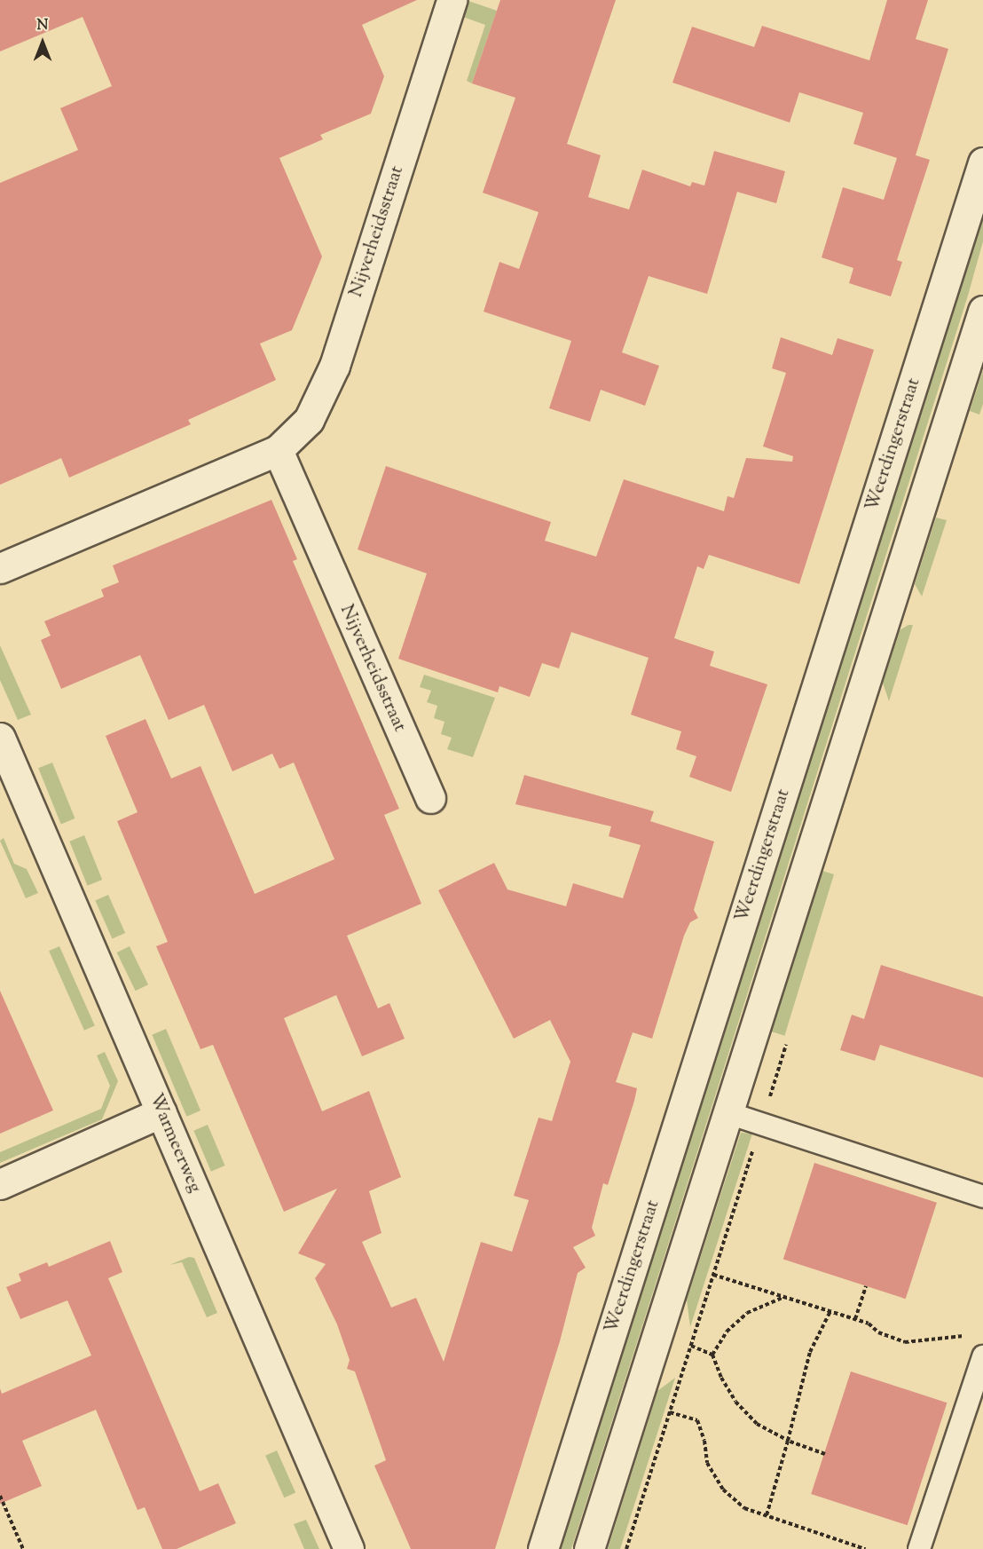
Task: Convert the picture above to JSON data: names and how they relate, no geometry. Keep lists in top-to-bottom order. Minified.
{"streets":{"street":["Nijverheidsstraat","Weerdingerstraat","Warmeerweg"]},"north":"top"}
